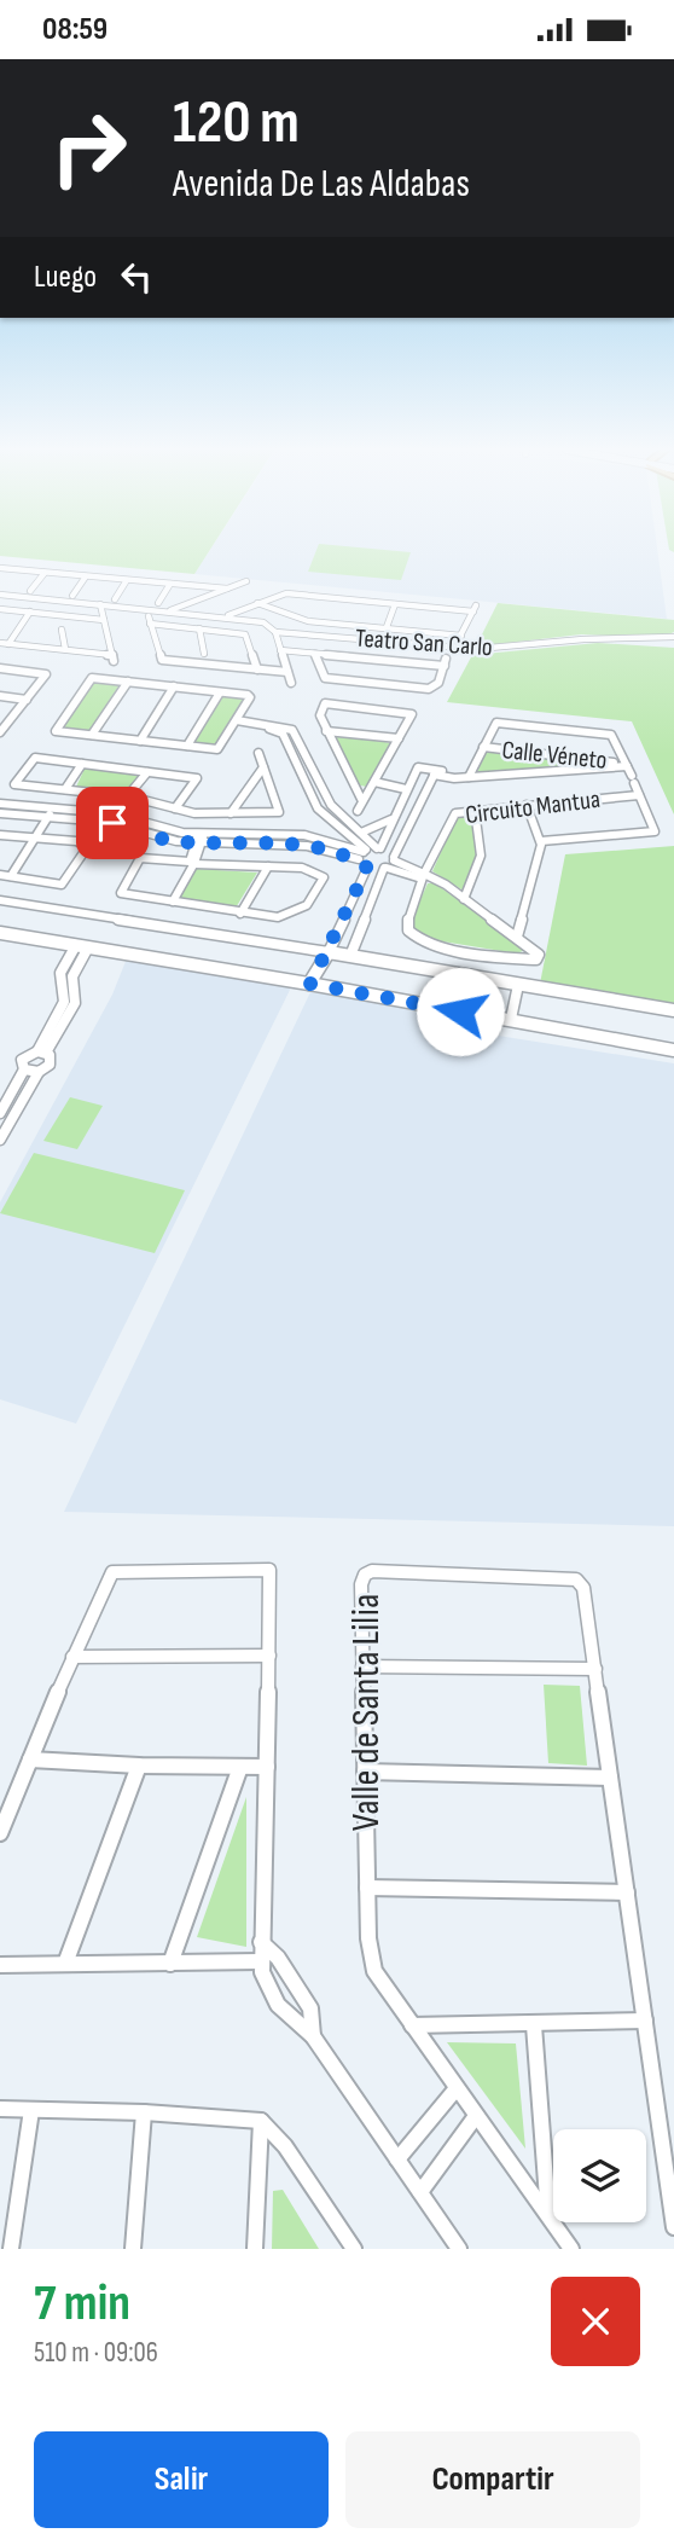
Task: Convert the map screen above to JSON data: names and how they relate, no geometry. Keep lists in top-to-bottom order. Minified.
{"streets":{"street":["Teatro San Carlo","Calle Véneto","Circuito Mantua","Valle de Santa Lilia"]},"page":{"status":"08:59","turn":["120 m","Avenida De Las Aldabas"],"then":"Luego","heading":["7 min","510 m · 09:06"],"buttons":["Salir","Compartir"]}}
